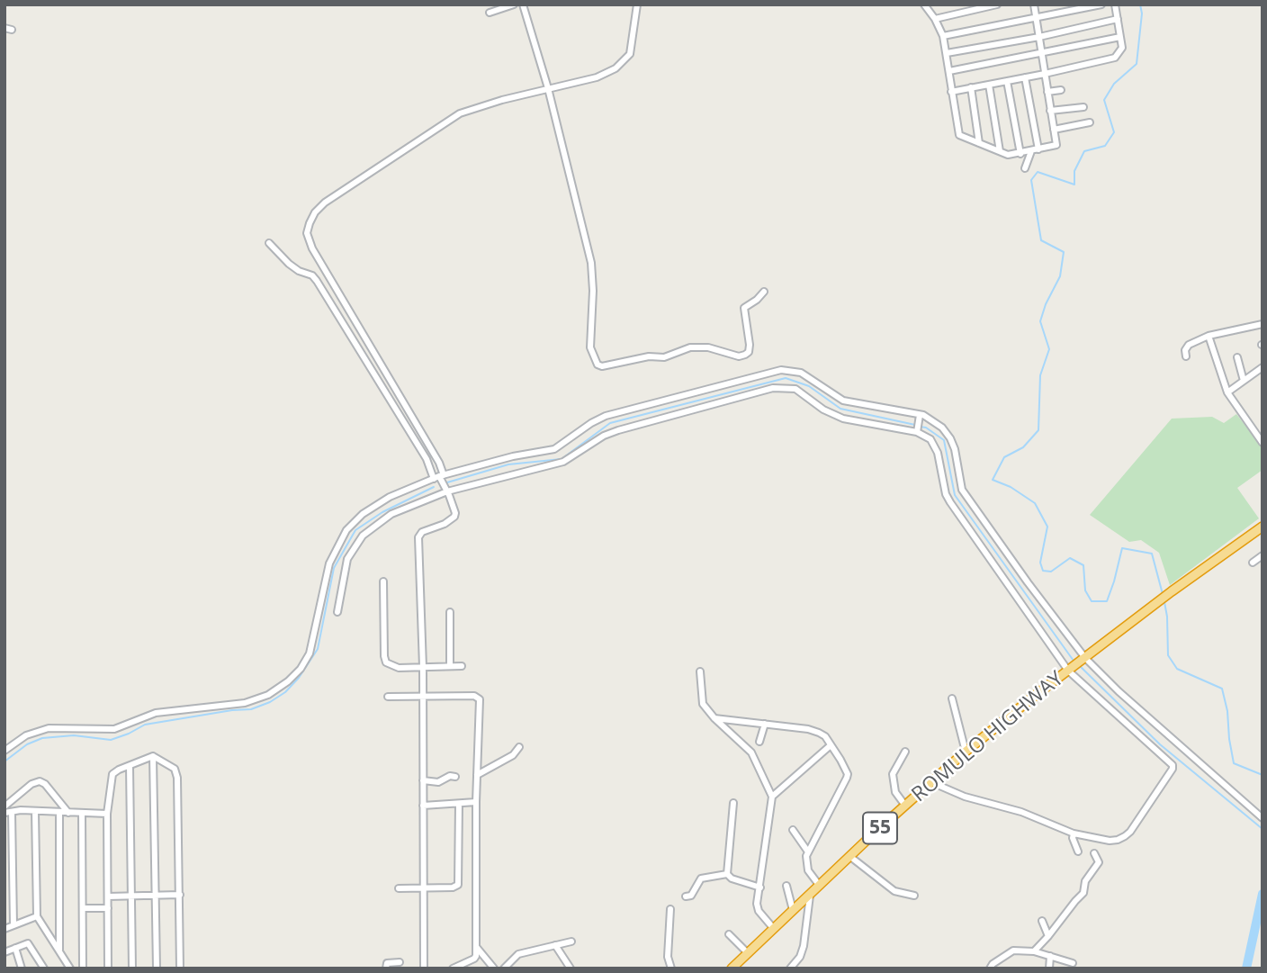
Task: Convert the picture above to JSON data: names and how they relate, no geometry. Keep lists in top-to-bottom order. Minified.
{"streets":{"highway":["ROMULO HIGHWAY","55"]}}
